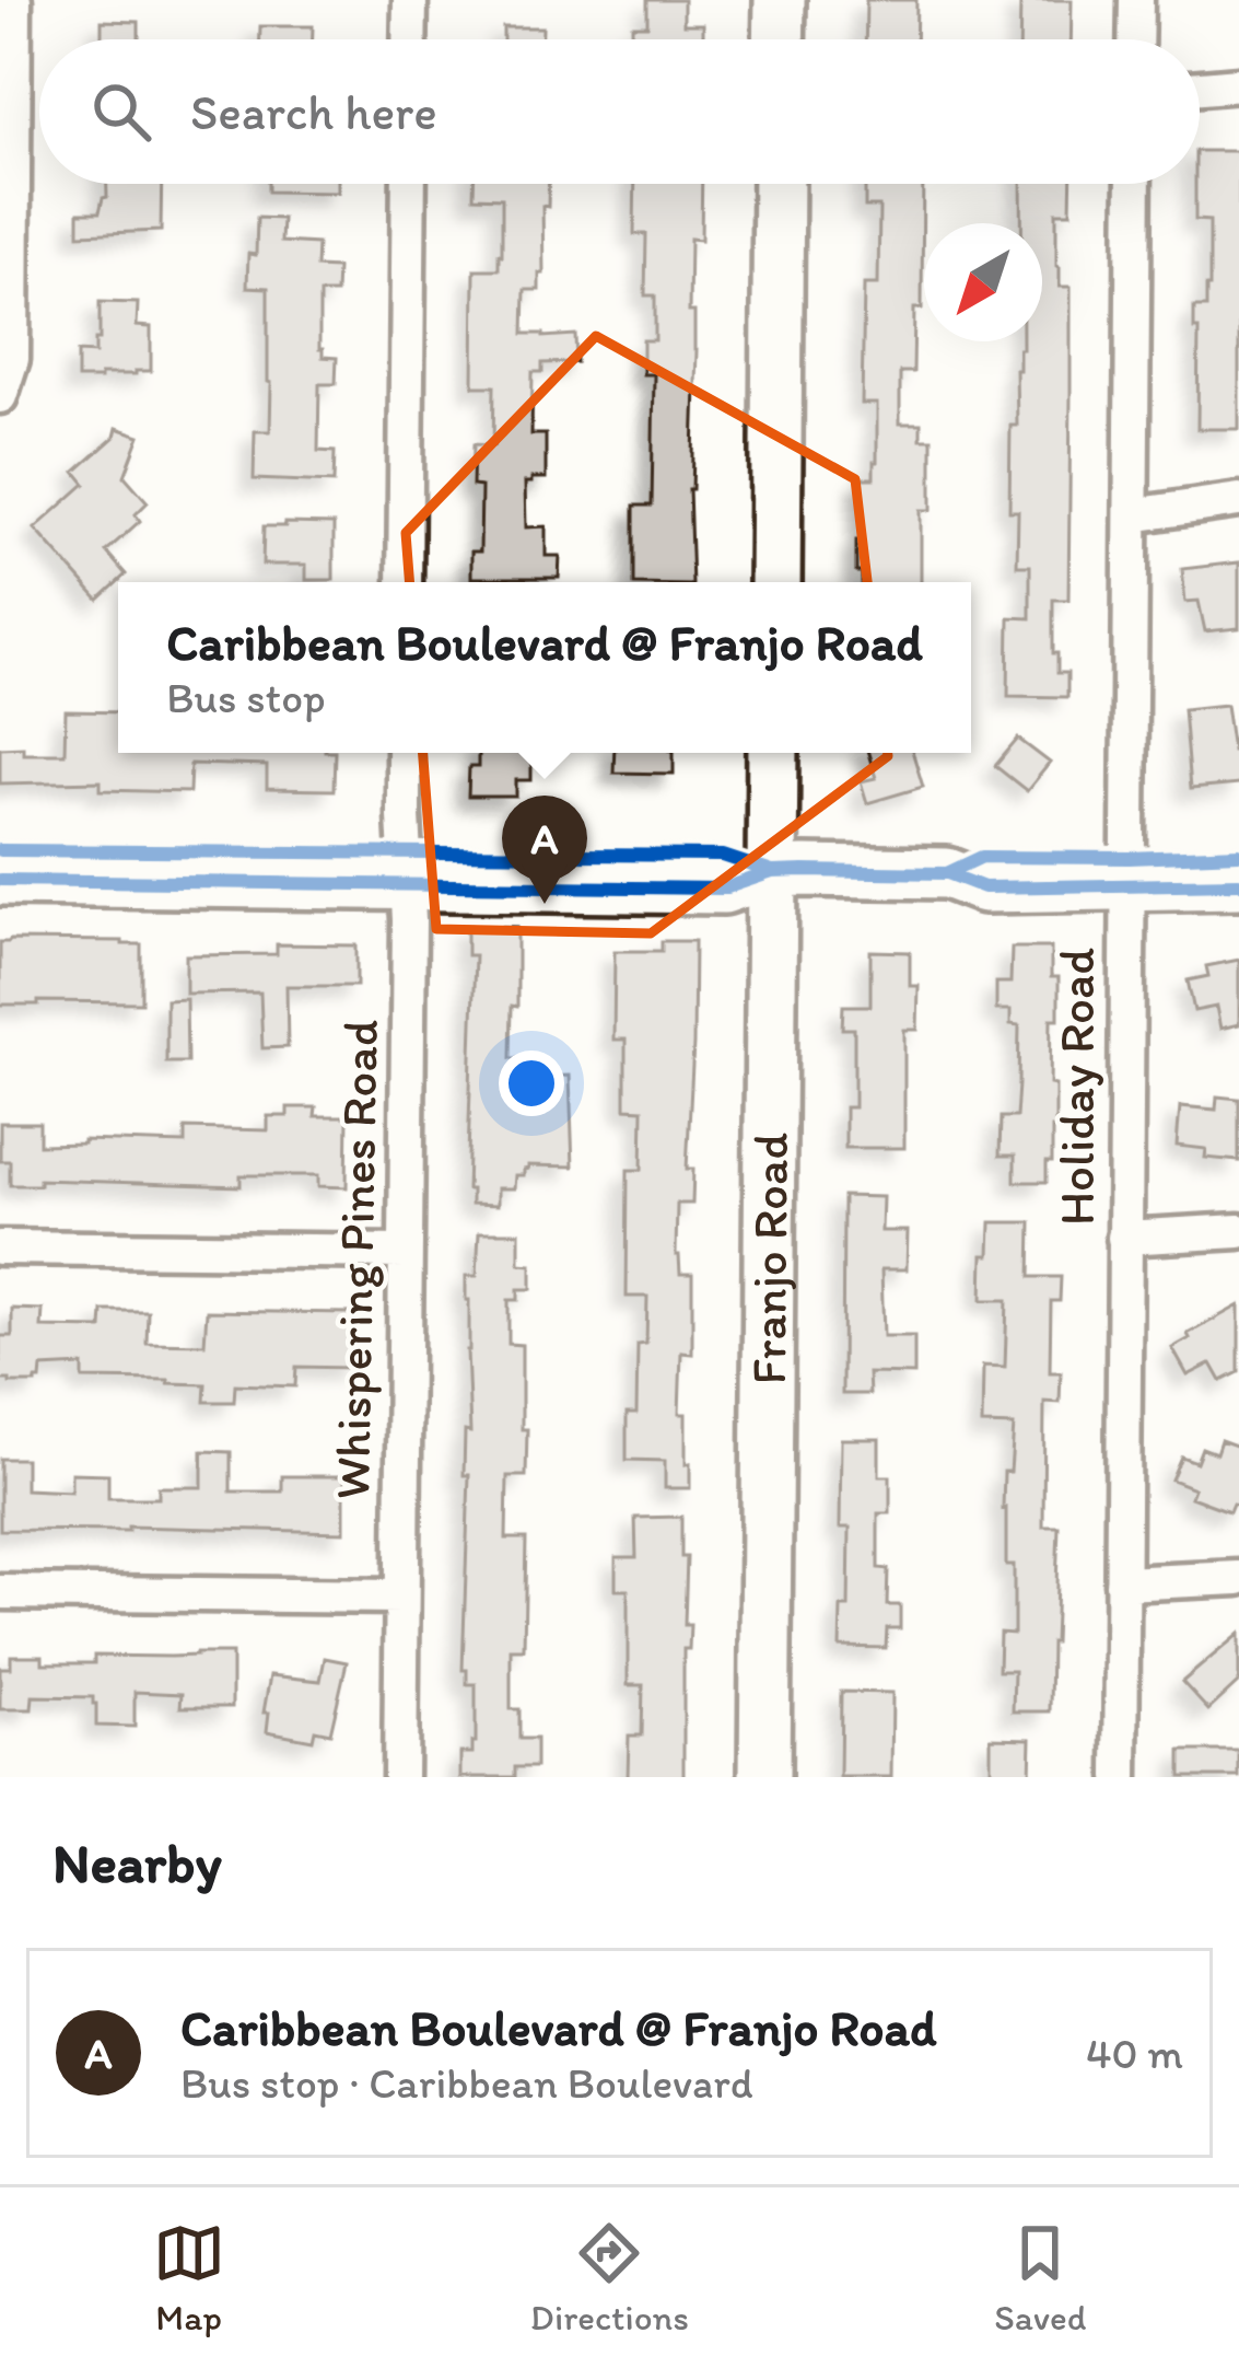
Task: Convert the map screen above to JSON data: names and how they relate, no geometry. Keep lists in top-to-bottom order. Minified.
{"streets":{"street":["Holiday Road","Whispering Pines Road","Franjo Road"]},"north":"bottom left","page":{"search":"Search here","popup":["Caribbean Boulevard @ Franjo Road","Bus stop"],"pins":"A","heading":"Nearby","list":[{"mark":"A","name":"Caribbean Boulevard @ Franjo Road","note":"Bus stop · Caribbean Boulevard","value":"40 m"}],"nav":["Map","Directions","Saved"]}}
